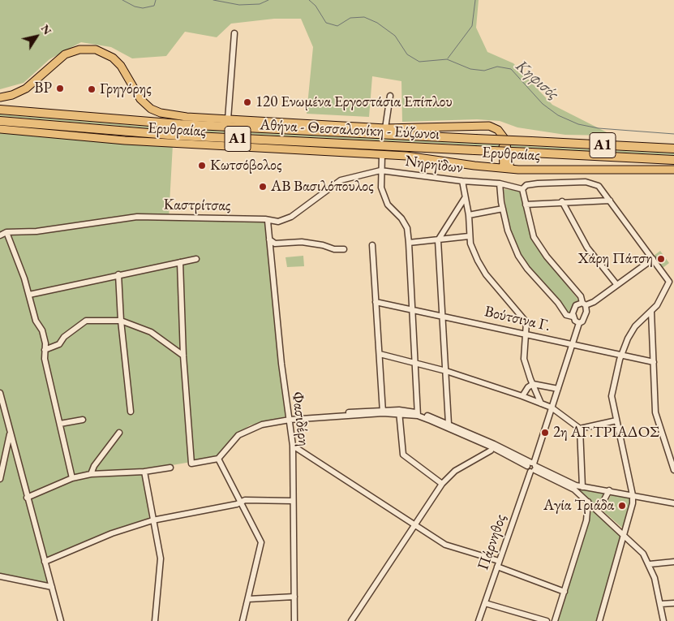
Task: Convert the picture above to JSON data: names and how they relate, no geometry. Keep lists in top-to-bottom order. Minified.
{"streets":{"highway":["Αθήνα - Θεσσαλονίκη - Εύζωνοι","Α1"],"main road":["Ερυθραίας"],"street":["Νηρηϊδων","Καστρίτσας","Βούτσινα Γ.","Φασιδέρη","Πάρνηθος"]},"crossings":[["Νηρηϊδων","Καστρίτσας"],["Καστρίτσας","Φασιδέρη"],["Βούτσινα Γ.","Πάρνηθος"]],"water":["Κηφισός"],"places":["BP","Γρηγόρης","120 Ενωμένα Εργοστάσια Επίπλου","Κωτσόβολος","ΑΒ Βασιλόπουλος","Χάρη Πάτση","2η ΑΓ.ΤΡΙΑΔΟΣ","Αγία Τριάδα"],"north":"top right"}
